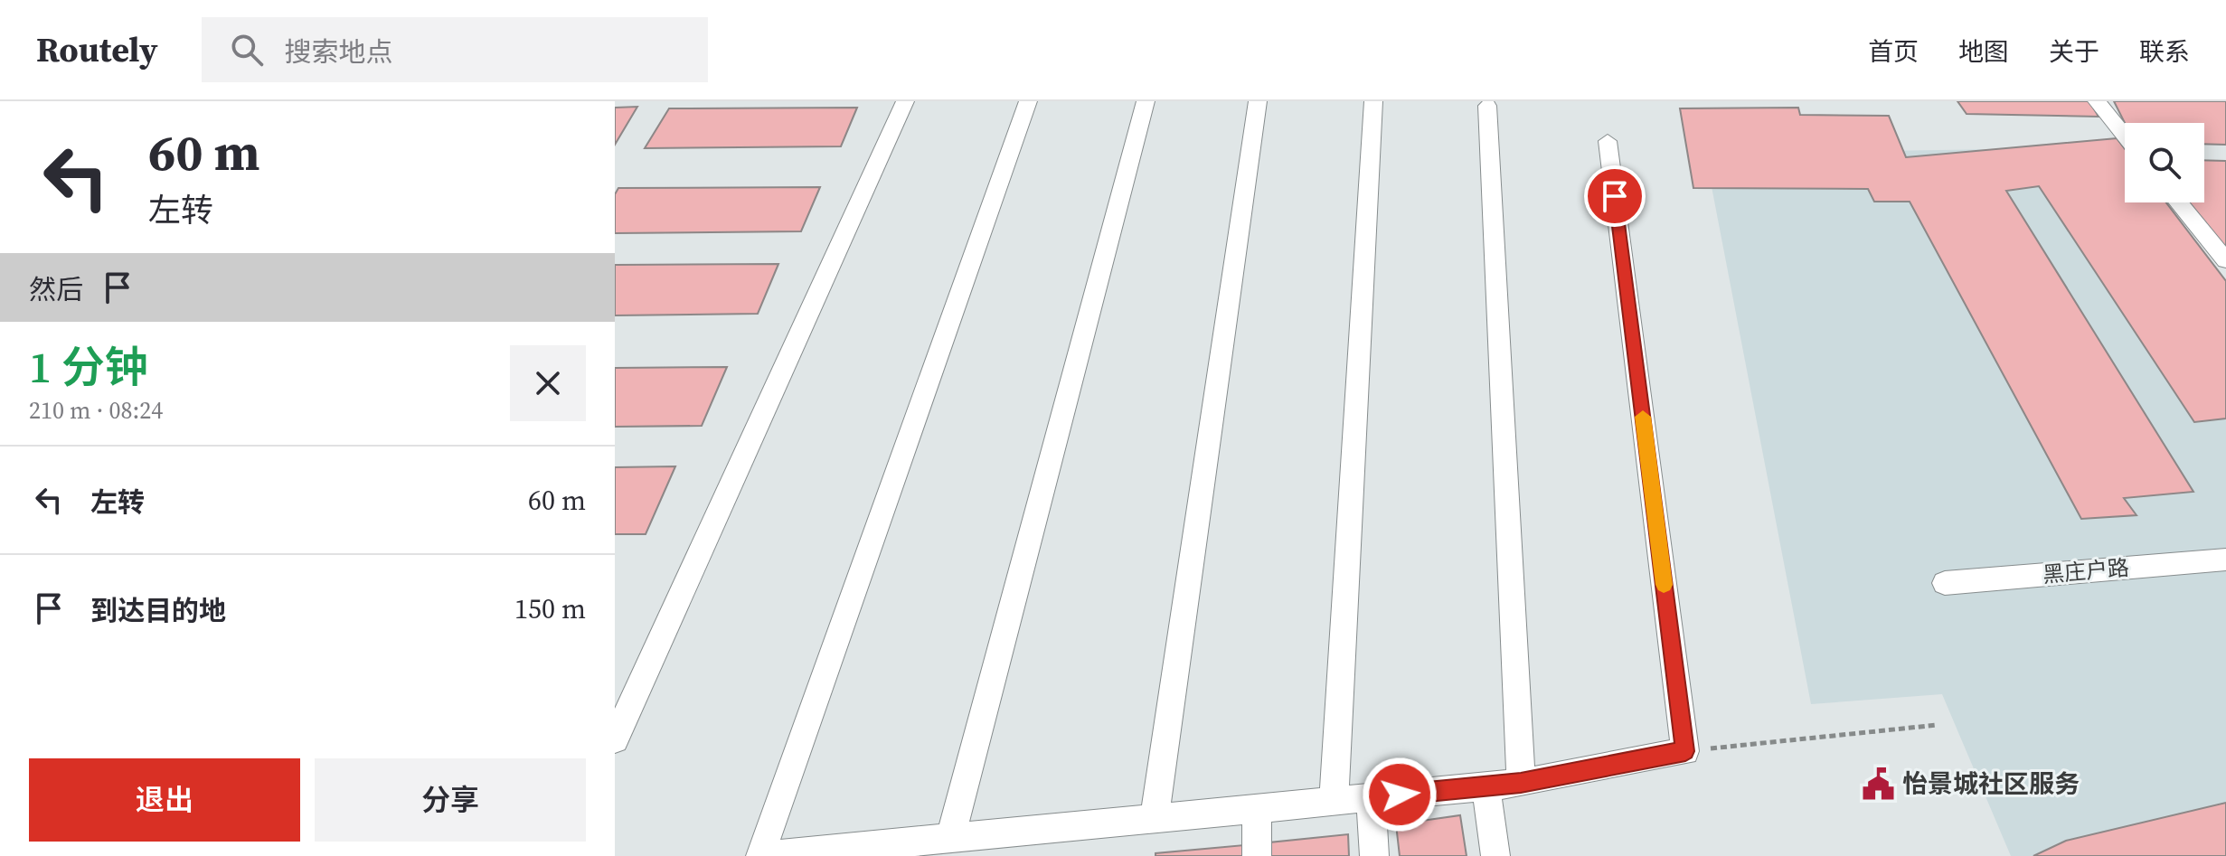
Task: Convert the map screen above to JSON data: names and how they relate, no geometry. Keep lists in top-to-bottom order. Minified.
{"streets":{"street":["黑庄户路"]},"places":{"public building":["怡景城社区服务"]},"page":{"header":"Routely","search":"搜索地点","nav":["首页","地图","关于","联系"],"turn":["60 m","左转"],"then":"然后","heading":["1 分钟","210 m · 08:24"],"list":[{"name":"左转","value":"60 m"},{"name":"到达目的地","value":"150 m"}],"buttons":["退出","分享"]}}
